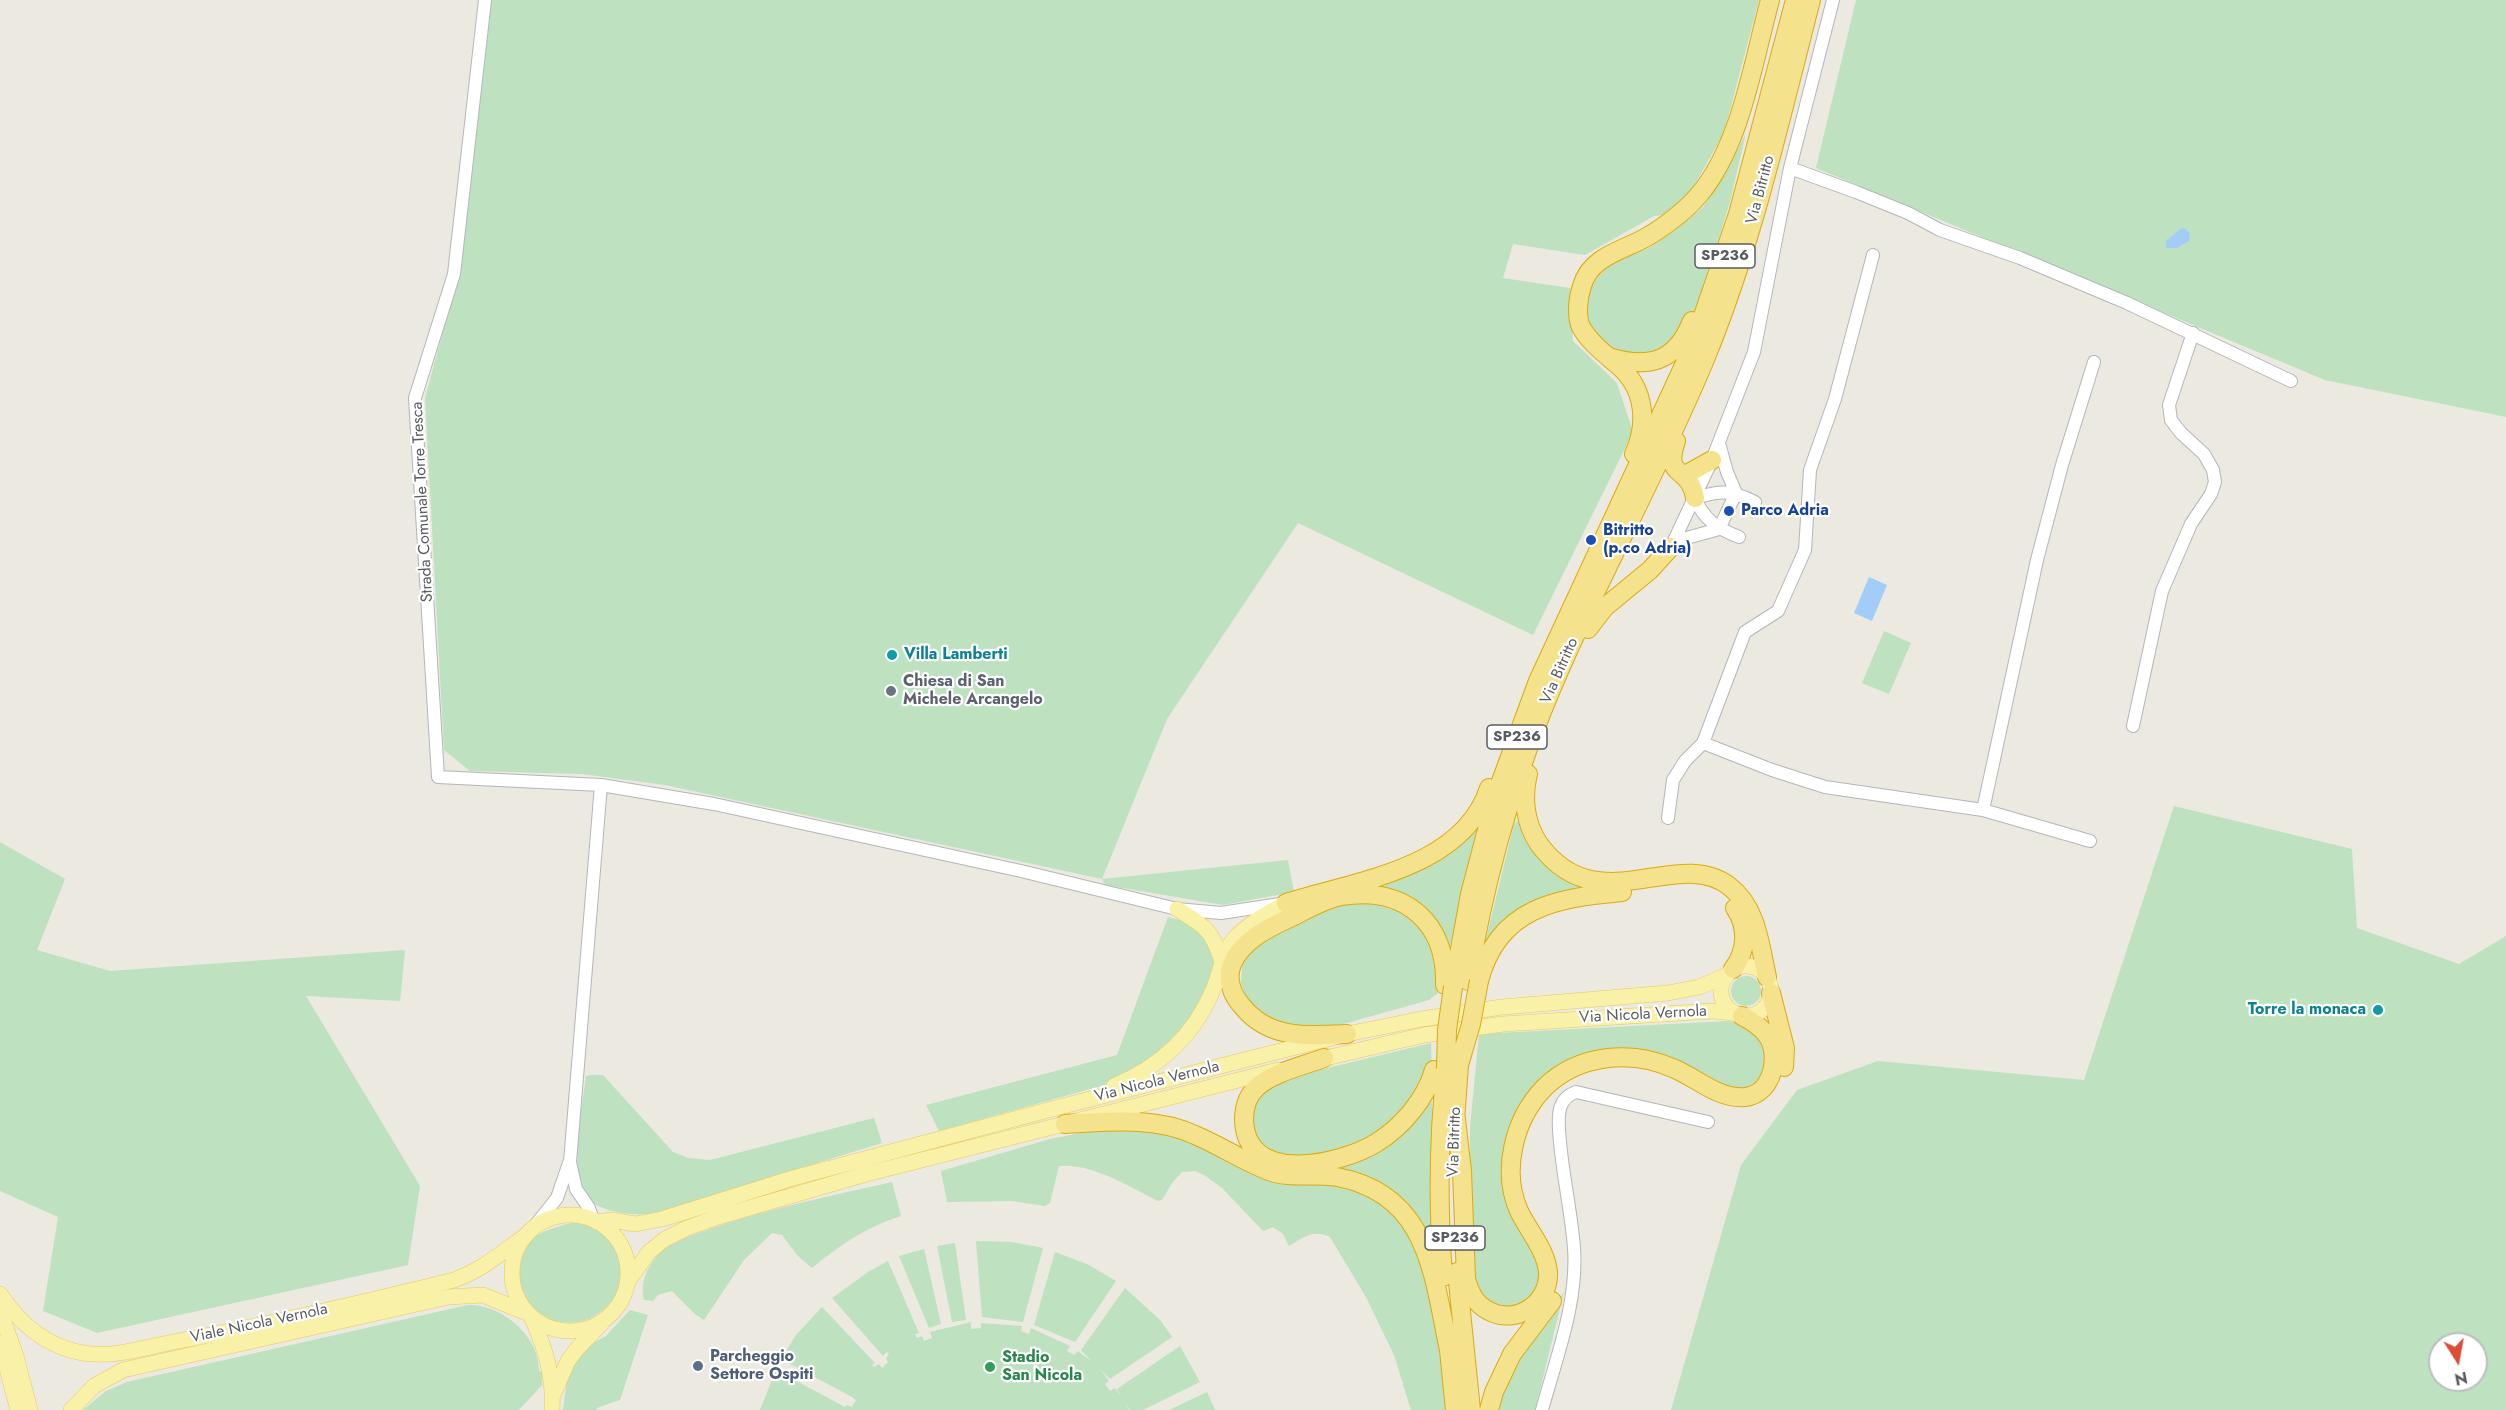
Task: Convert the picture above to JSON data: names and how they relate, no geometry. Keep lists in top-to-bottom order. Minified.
{"streets":{"highway":["Via Bitritto","SP236"],"main road":["Via Nicola Vernola","Viale Nicola Vernola"],"street":["Strada Comunale Torre Tresca"]},"crossings":[["Via Nicola Vernola","Viale Nicola Vernola"]],"places":["Parco Adria","Bitritto (p.co Adria)","Villa Lamberti","Chiesa di San Michele Arcangelo","Torre la monaca","Parcheggio Settore Ospiti","Stadio San Nicola"],"north":"bottom"}
